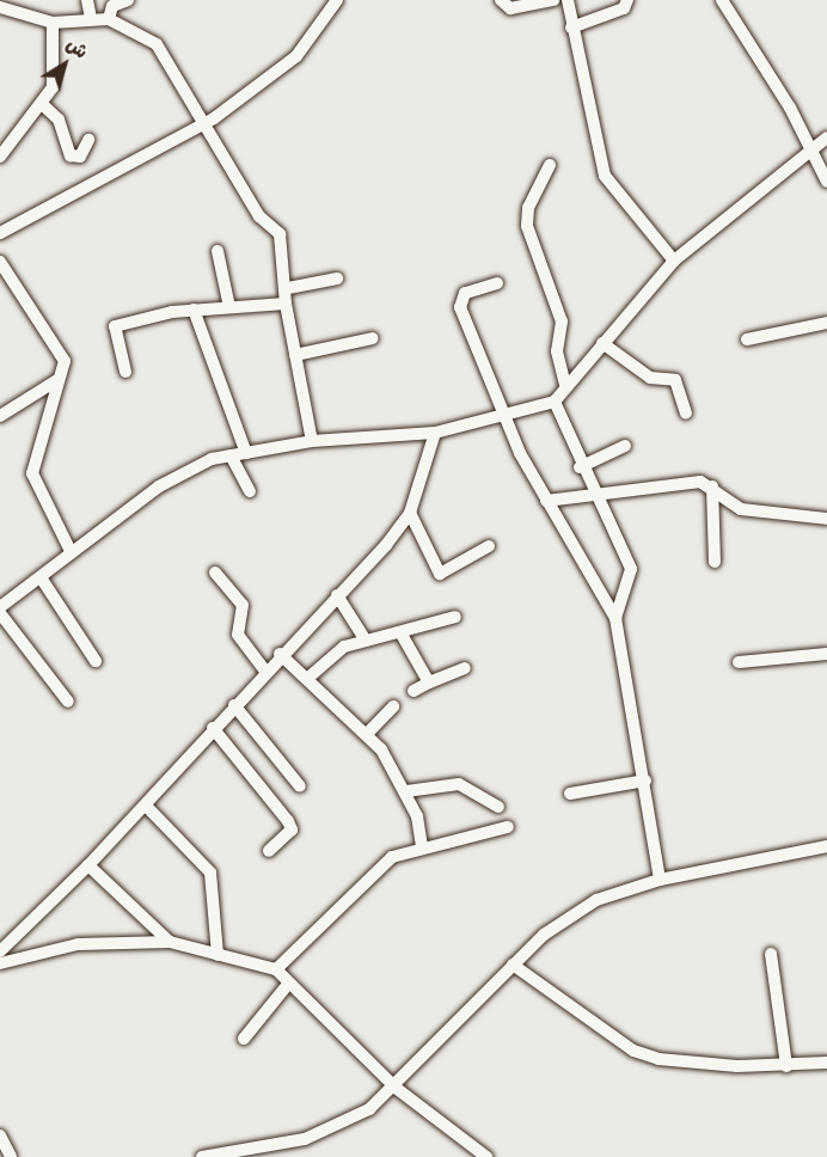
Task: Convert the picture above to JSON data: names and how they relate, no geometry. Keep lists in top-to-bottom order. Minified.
{"north":"top right"}
